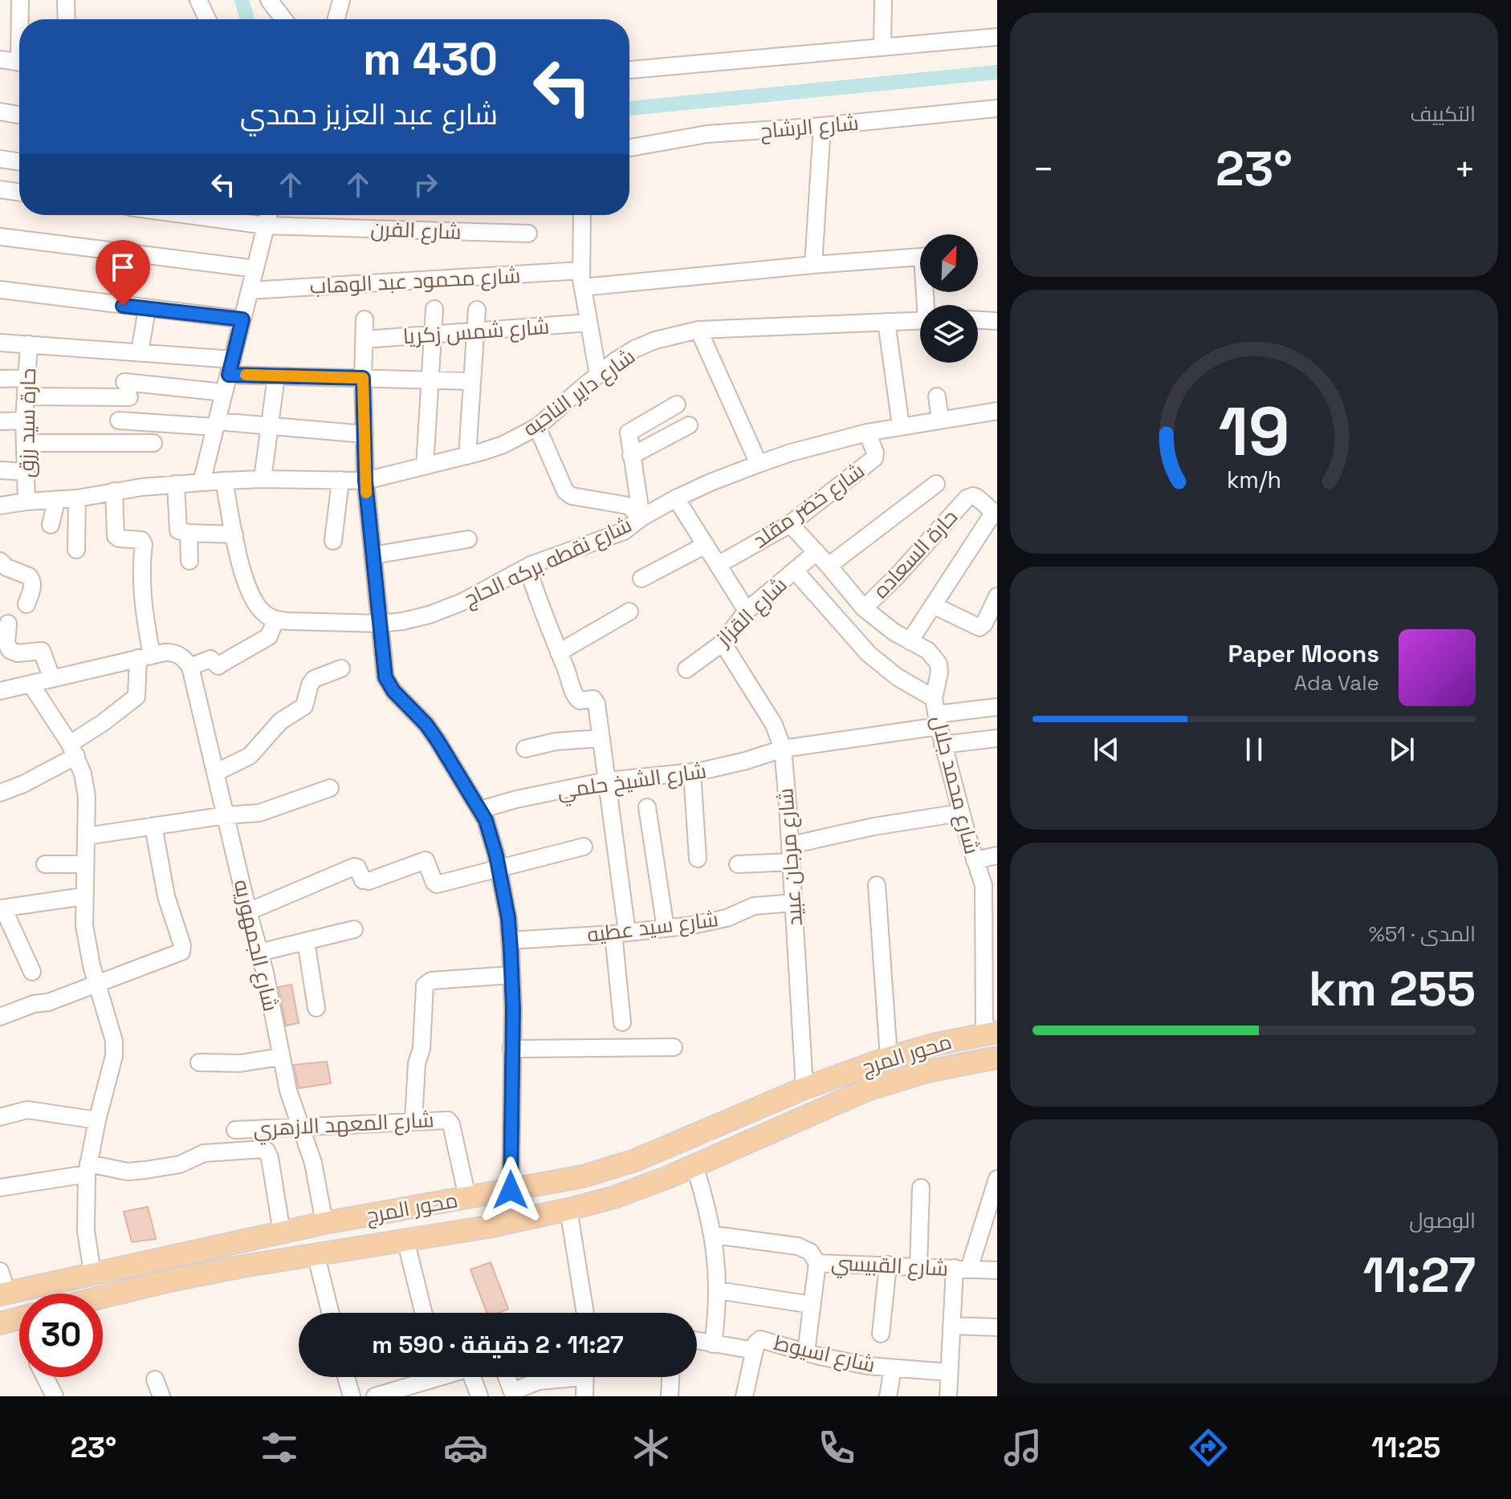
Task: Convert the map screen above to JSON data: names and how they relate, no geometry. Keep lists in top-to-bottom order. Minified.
{"streets":{"main road":["محور المرج"],"street":["شارع الرشاح","شارع الفرن","شارع محمود عبد الوهاب","شارع شمس زكريا","شارع داير الناحيه","حارة سيد رزق","شارع خضر مقلد","حارة السعاده","شارع نقطه بركه الحاج","شارع القزاز","شارع الشيخ حلمي","شارع محمد جلال","شارع مرجان عبيد","شارع سيد عطيه","شارع الجمهوريه","شارع المعهد الازهري","شارع القبيسي","شارع اسيوط"]},"crossings":[["شارع داير الناحيه","حارة سيد رزق"],["شارع خضر مقلد","شارع نقطه بركه الحاج"],["شارع خضر مقلد","شارع محمد جلال"],["حارة السعاده","شارع محمد جلال"],["شارع القزاز","شارع محمد جلال"],["شارع القزاز","شارع مرجان عبيد"],["شارع الشيخ حلمي","شارع محمد جلال"],["شارع الشيخ حلمي","شارع مرجان عبيد"],["شارع محمد جلال","محور المرج"],["شارع مرجان عبيد","شارع سيد عطيه"],["شارع مرجان عبيد","محور المرج"],["شارع الجمهوريه","محور المرج"],["شارع الجمهوريه","شارع المعهد الازهري"],["محور المرج","شارع المعهد الازهري"]],"north":"top right","page":{"tile":["التكييف",["المدى · 51%","255 km"],["الوصول","11:27"]],"turn":["430 m","شارع عبد العزيز حمدي"],"heat":["−","23°","+"],"song":["Paper Moons","Ada Vale"],"limit":"30","trip":"11:27 · 2 دقيقة · 590 m","tabs":["11:25","23°"],"gauge":["19","km/h"]}}
